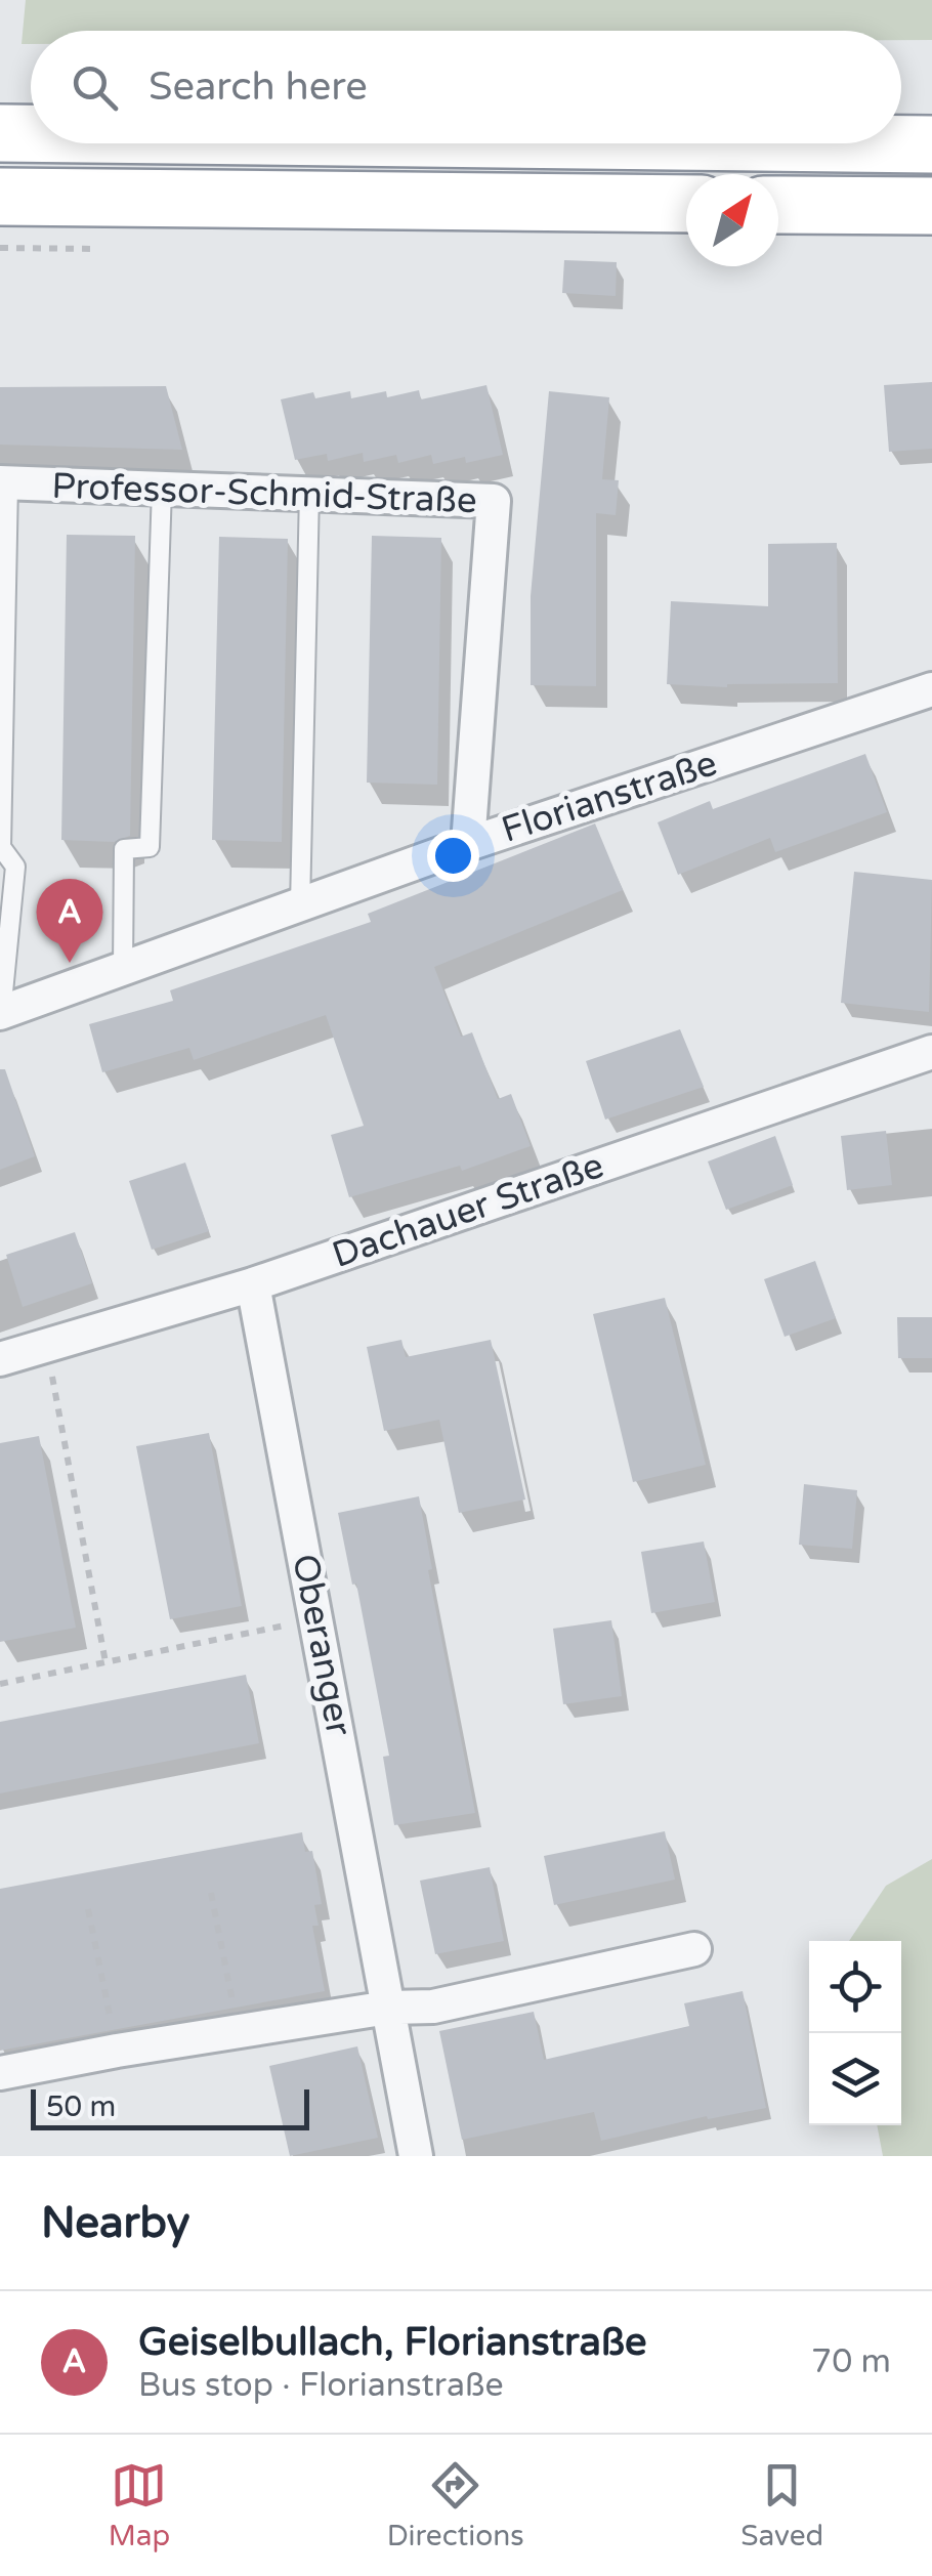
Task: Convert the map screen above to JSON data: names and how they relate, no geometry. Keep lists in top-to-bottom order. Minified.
{"streets":{"street":["Professor-Schmid-Straße","Florianstraße","Dachauer Straße","Oberanger"]},"crossings":[["Professor-Schmid-Straße","Florianstraße"],["Dachauer Straße","Oberanger"]],"scale_bar":"50 m","north":"top right","page":{"search":"Search here","pins":"A","scale":"50 m","heading":"Nearby","list":[{"mark":"A","name":"Geiselbullach, Florianstraße","note":"Bus stop · Florianstraße","value":"70 m"}],"nav":["Map","Directions","Saved"]}}
